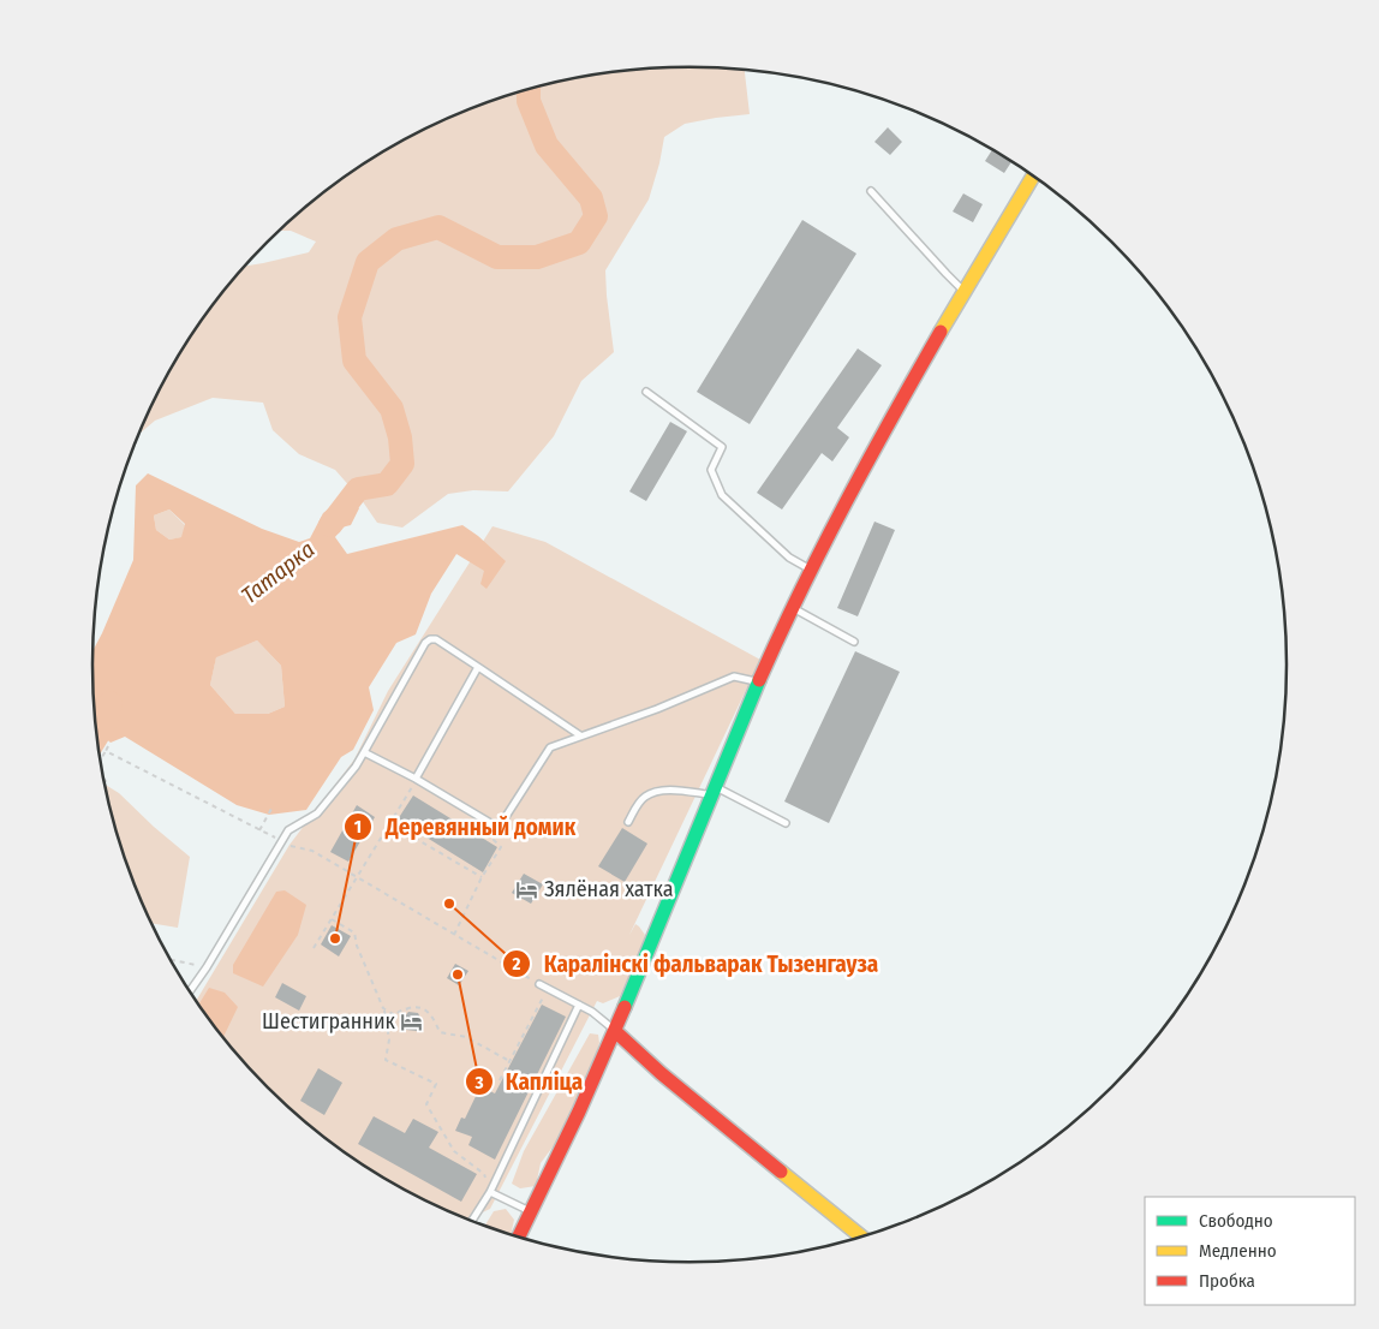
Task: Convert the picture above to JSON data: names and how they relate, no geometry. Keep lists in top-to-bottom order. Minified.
{"water":["Татарка"],"places":{"hotel":["Зялёная хатка","Шестигранник"],"other":["Каралінскі фальварак Тызенгауза","Деревянный домик","Капліца"]},"legend":["Свободно","Медленно","Пробка"]}
